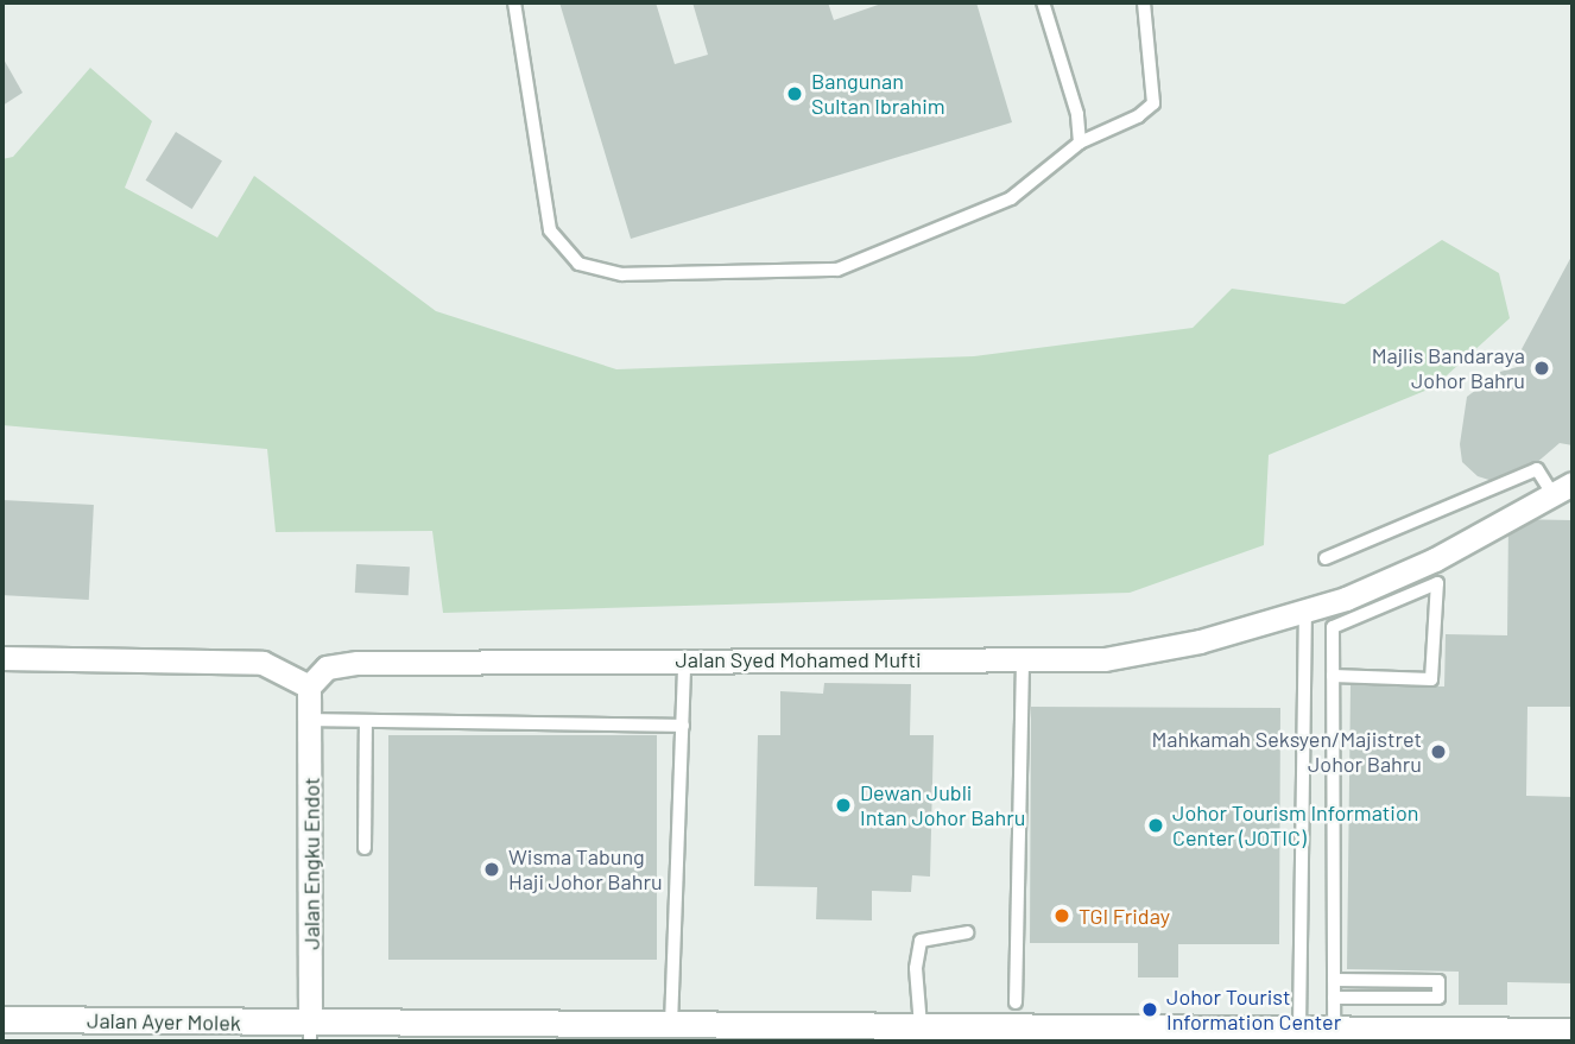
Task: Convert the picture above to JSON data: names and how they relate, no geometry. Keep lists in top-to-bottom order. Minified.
{"streets":{"main road":["Jalan Ayer Molek"],"street":["Jalan Syed Mohamed Mufti","Jalan Engku Endot"]},"crossings":[["Jalan Syed Mohamed Mufti","Jalan Engku Endot"],["Jalan Engku Endot","Jalan Ayer Molek"]],"places":["Bangunan Sultan Ibrahim","Majlis Bandaraya Johor Bahru","Mahkamah Seksyen/Majistret Johor Bahru","Dewan Jubli Intan Johor Bahru","Johor Tourism Information Center (JOTIC)","Wisma Tabung Haji Johor Bahru","TGI Friday","Johor Tourist Information Center"]}
